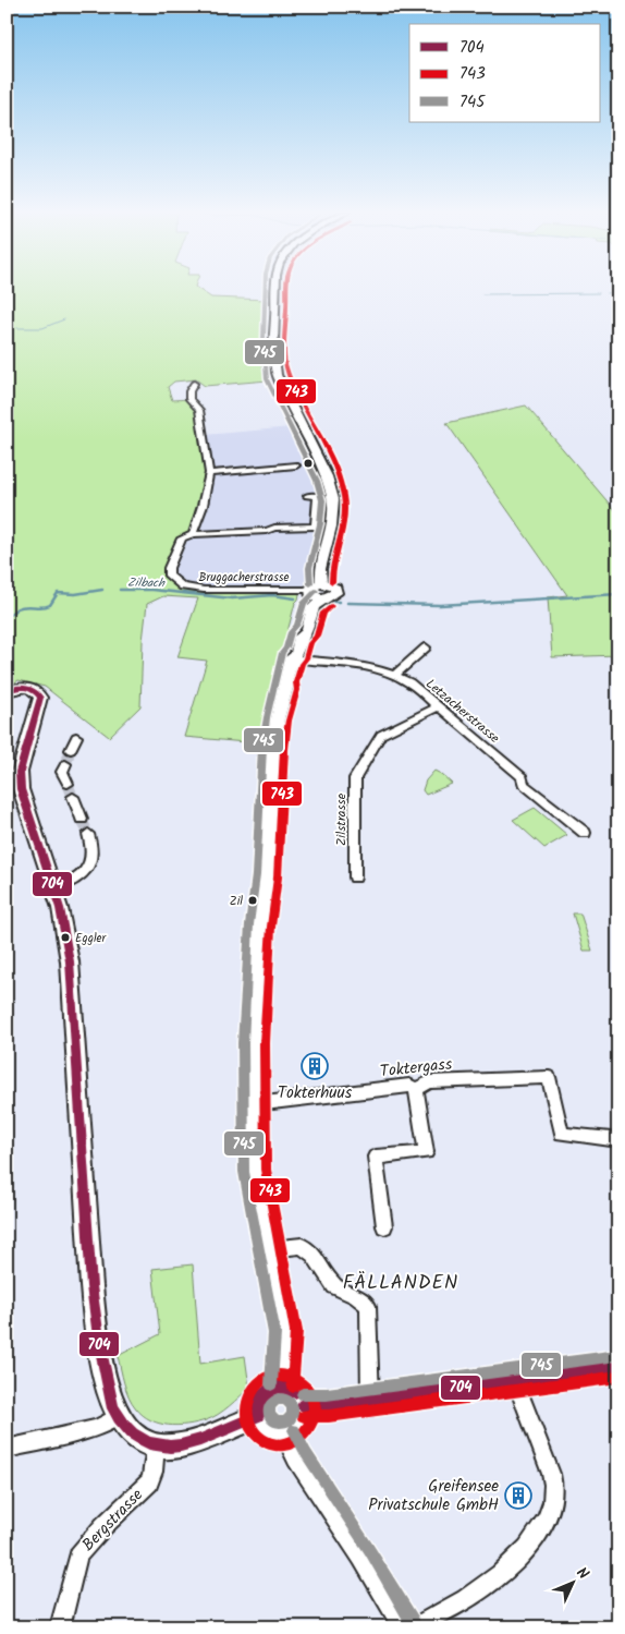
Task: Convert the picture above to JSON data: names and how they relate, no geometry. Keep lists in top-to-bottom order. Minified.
{"streets":{"street":["Bruggacherstrasse","Letzacherstrasse","Zilstrasse","Toktergass","Bergstrasse"]},"crossings":[["Letzacherstrasse","Zilstrasse"]],"districts":["FÄLLANDEN"],"water":["Zilbach"],"places":{"other":["Zil","Eggler"],"building":["Tokterhuus","Greifensee Privatschule GmbH"]},"lines":["transit line 743","transit line 745","transit line 704"],"legend":["704","743","745"],"north":"top right"}
